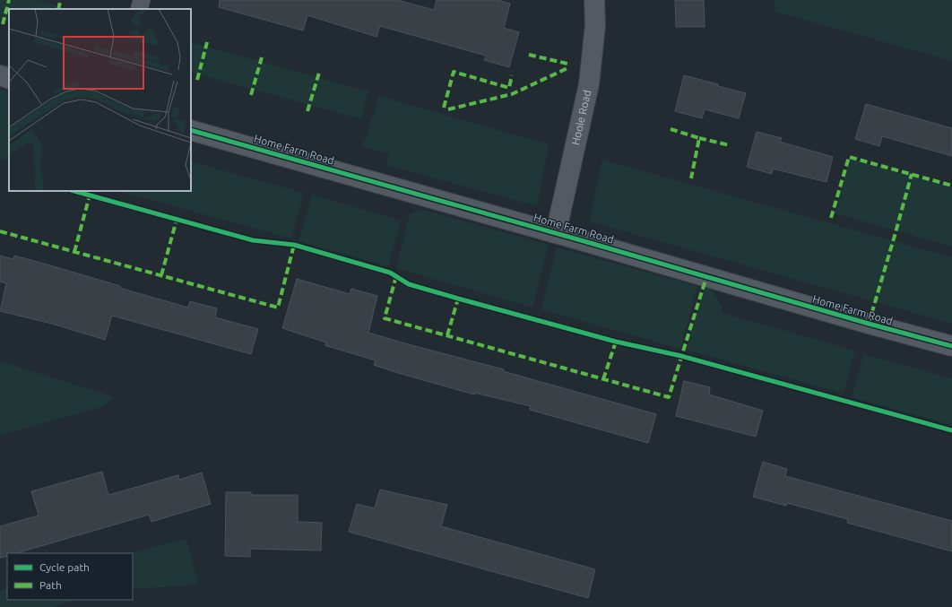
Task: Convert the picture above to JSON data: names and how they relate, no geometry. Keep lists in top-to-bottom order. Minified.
{"streets":{"street":["Hoole Road","Home Farm Road"]},"crossings":[["Hoole Road","Home Farm Road"]],"legend":["Cycle path","Path"]}
